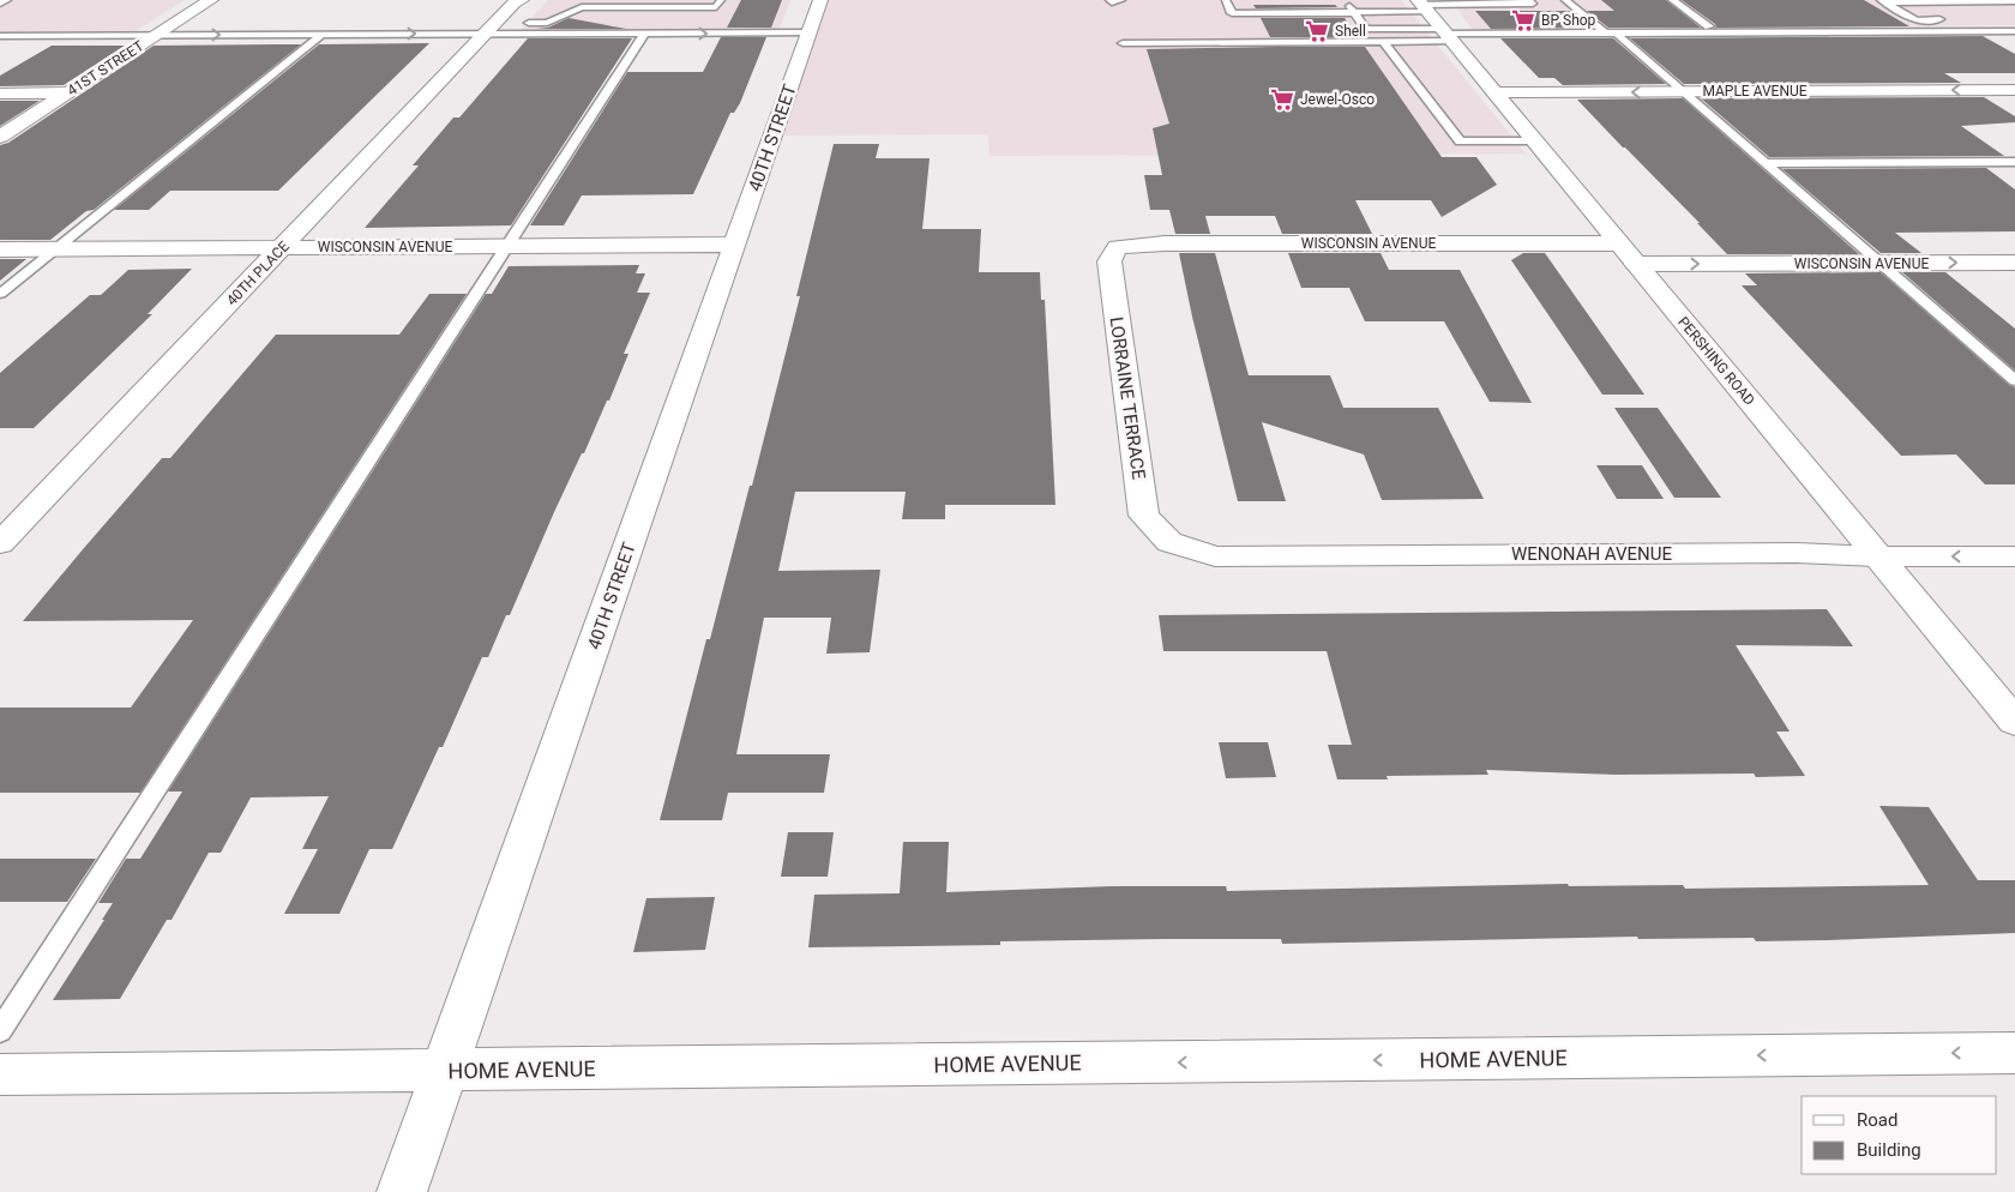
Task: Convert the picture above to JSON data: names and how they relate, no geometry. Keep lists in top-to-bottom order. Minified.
{"streets":{"street":["41ST STREET","MAPLE AVENUE","40TH STREET","WISCONSIN AVENUE","40TH PLACE","PERSHING ROAD","LORRAINE TERRACE","WENONAH AVENUE","HOME AVENUE"]},"crossings":[["MAPLE AVENUE","PERSHING ROAD"],["40TH STREET","WISCONSIN AVENUE"],["40TH STREET","HOME AVENUE"],["WISCONSIN AVENUE","40TH PLACE"],["WISCONSIN AVENUE","PERSHING ROAD"],["WISCONSIN AVENUE","LORRAINE TERRACE"],["PERSHING ROAD","WENONAH AVENUE"],["LORRAINE TERRACE","WENONAH AVENUE"]],"one_way":["MAPLE AVENUE","HOME AVENUE"],"places":{"supermarket":["BP Shop","Shell","Jewel-Osco"]},"legend":["Road","Building"]}
